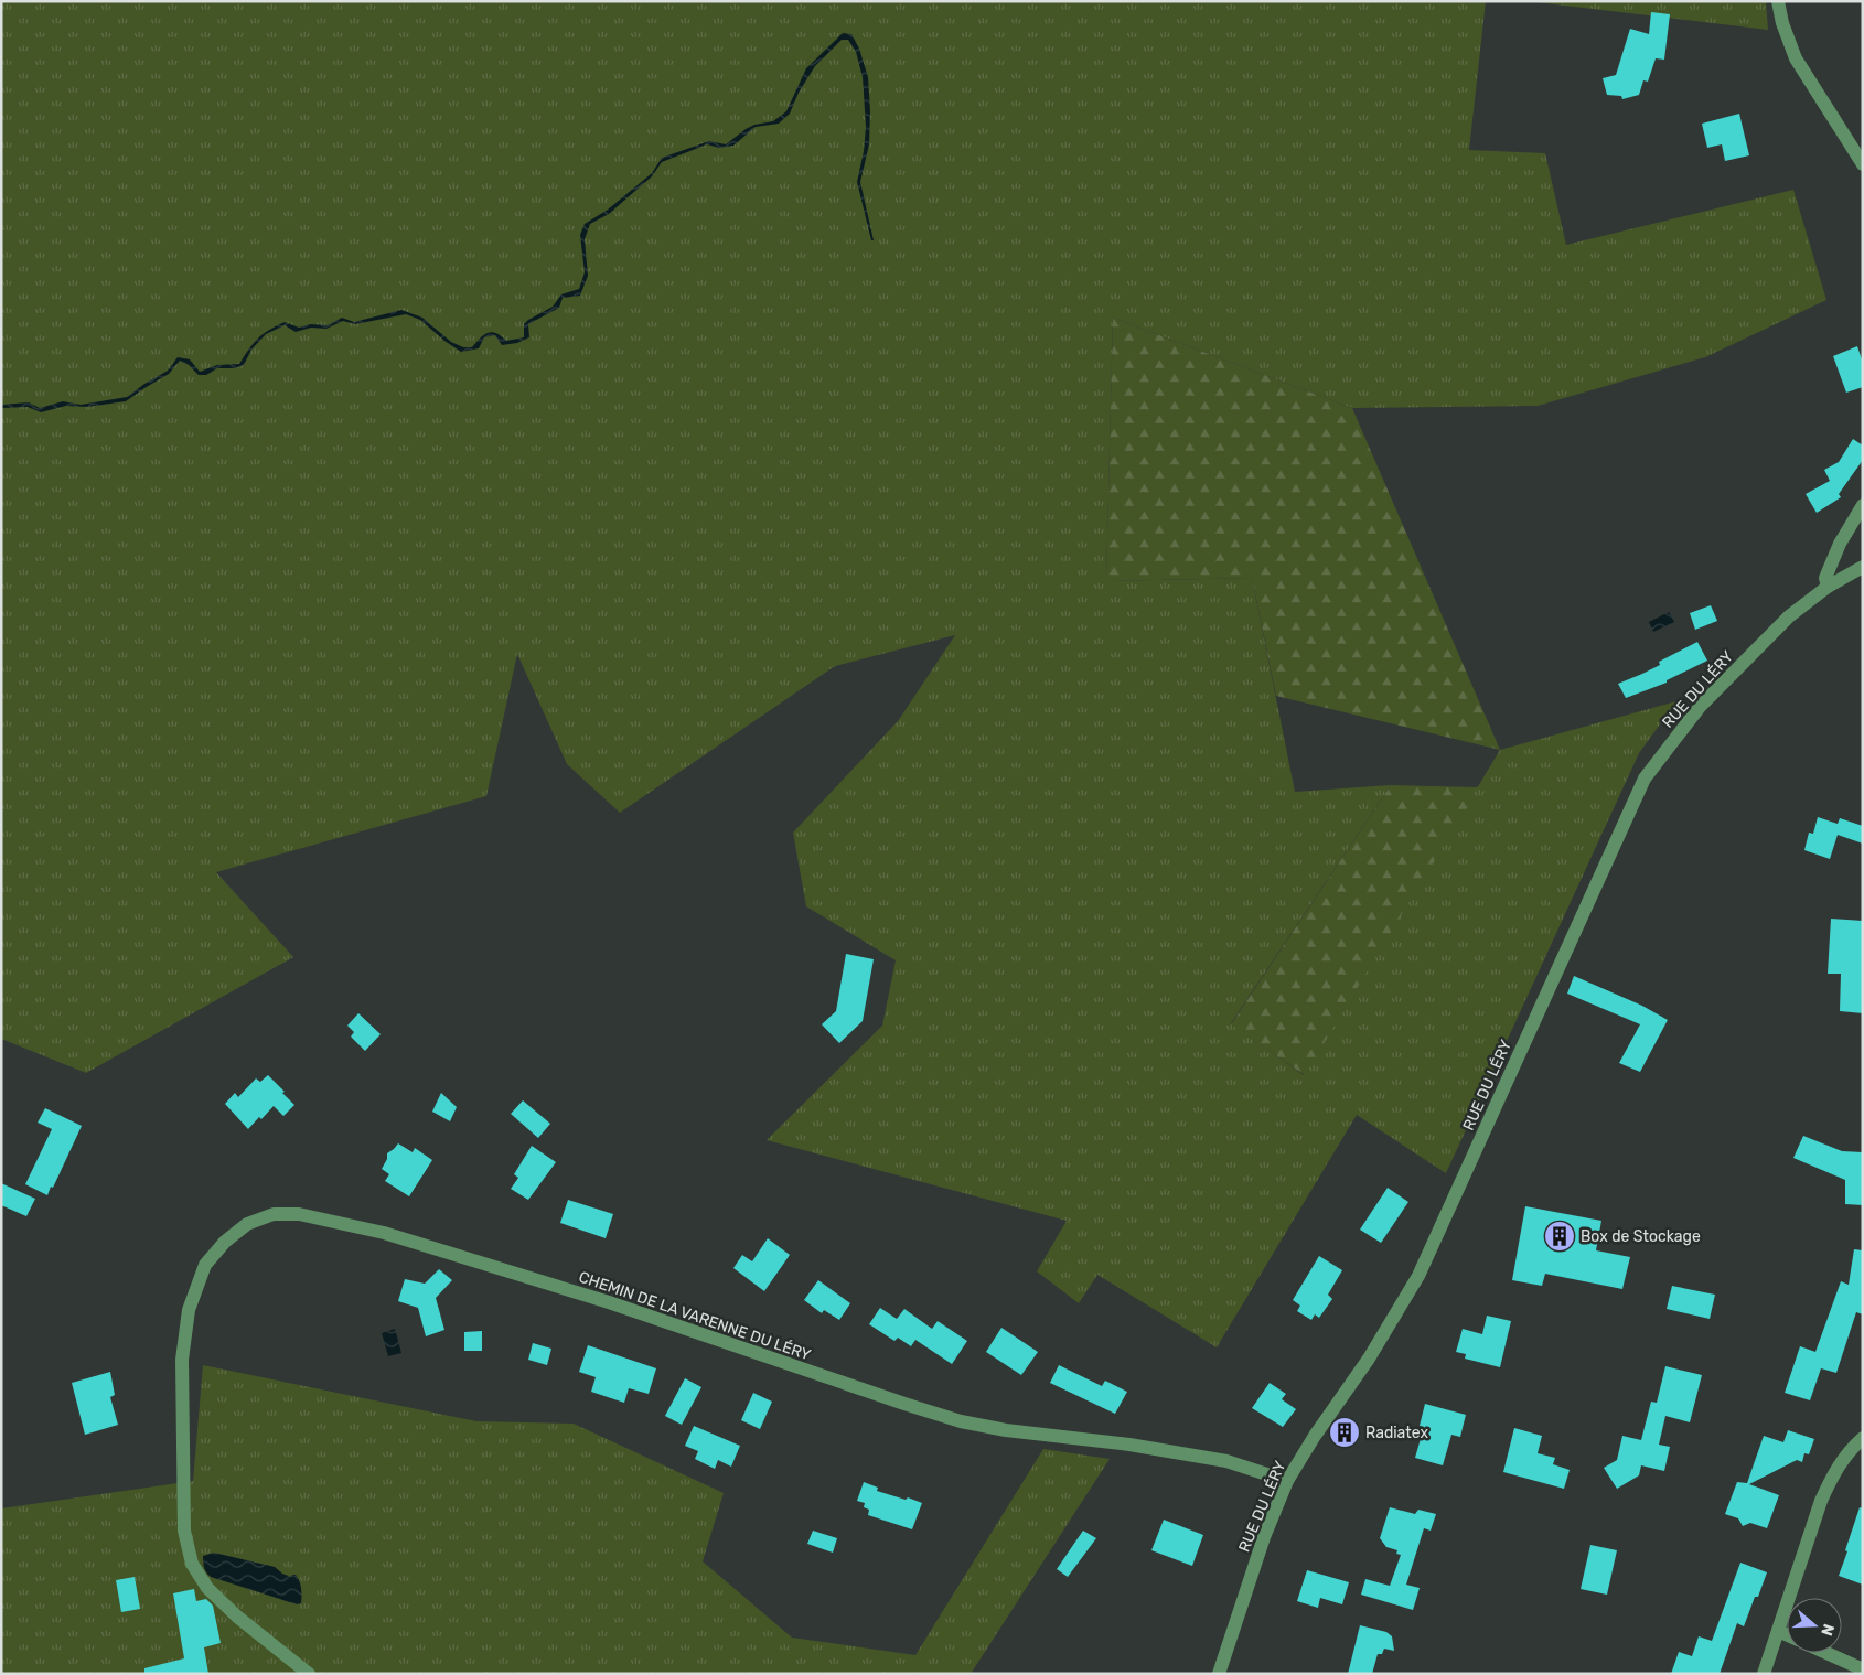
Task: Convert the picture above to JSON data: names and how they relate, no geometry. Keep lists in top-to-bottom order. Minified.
{"streets":{"street":["RUE DU LÉRY","CHEMIN DE LA VARENNE DU LÉRY"]},"crossings":[["RUE DU LÉRY","CHEMIN DE LA VARENNE DU LÉRY"]],"places":{"building":["Box de Stockage","Radiatex"]},"north":"right"}
